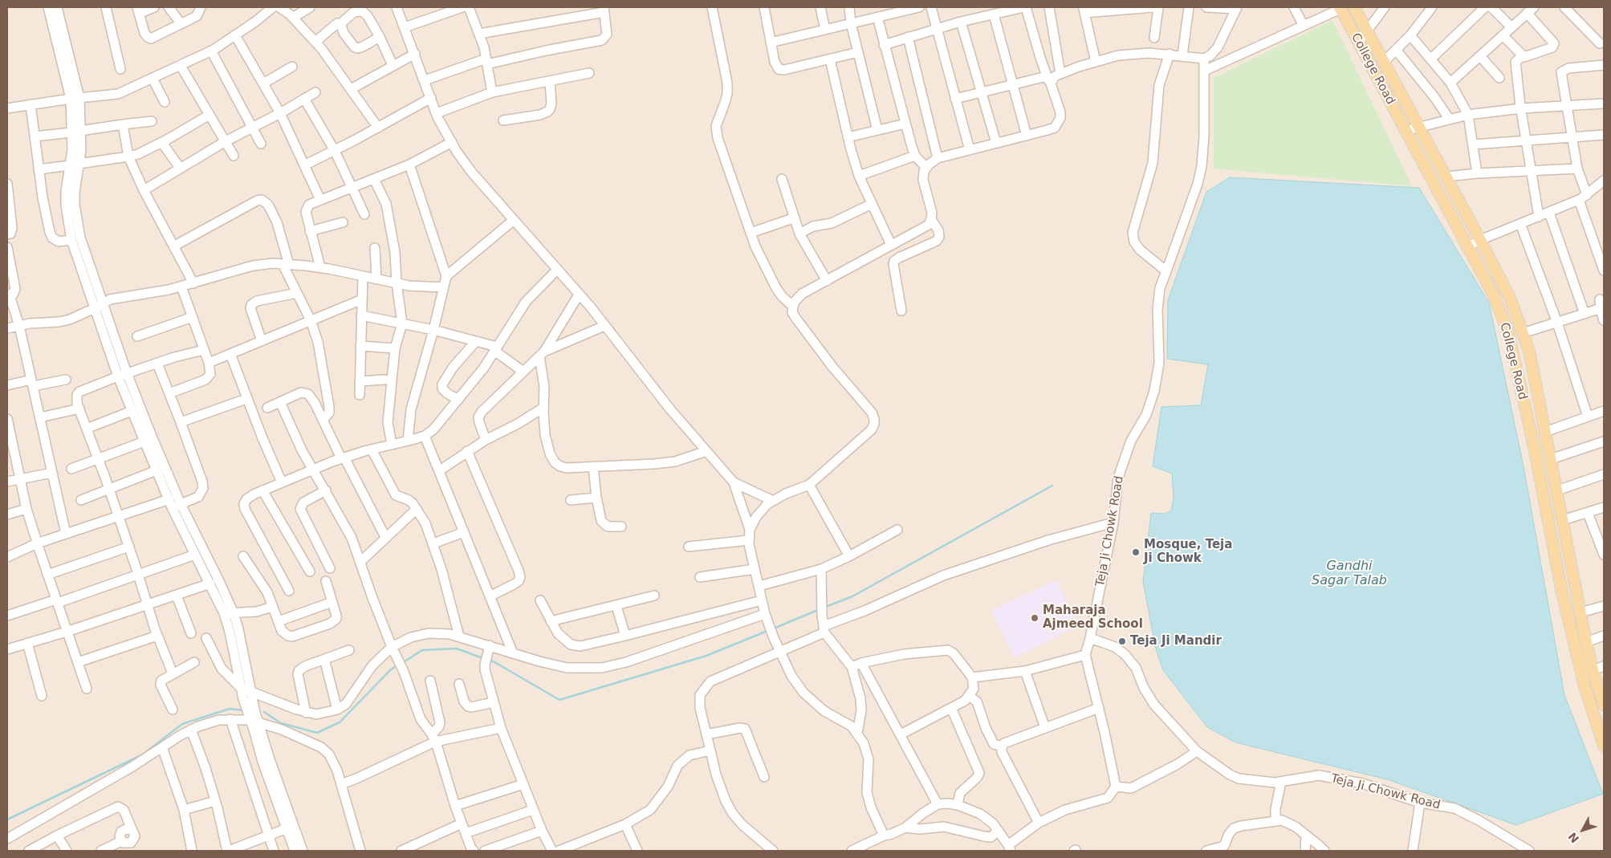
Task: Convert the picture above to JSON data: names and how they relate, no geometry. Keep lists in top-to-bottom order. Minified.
{"streets":{"main road":["College Road"],"street":["Teja Ji Chowk Road"]},"water":["Gandhi Sagar Talab"],"places":["Mosque, Teja Ji Chowk","Maharaja Ajmeed School","Teja Ji Mandir"],"north":"bottom left"}
